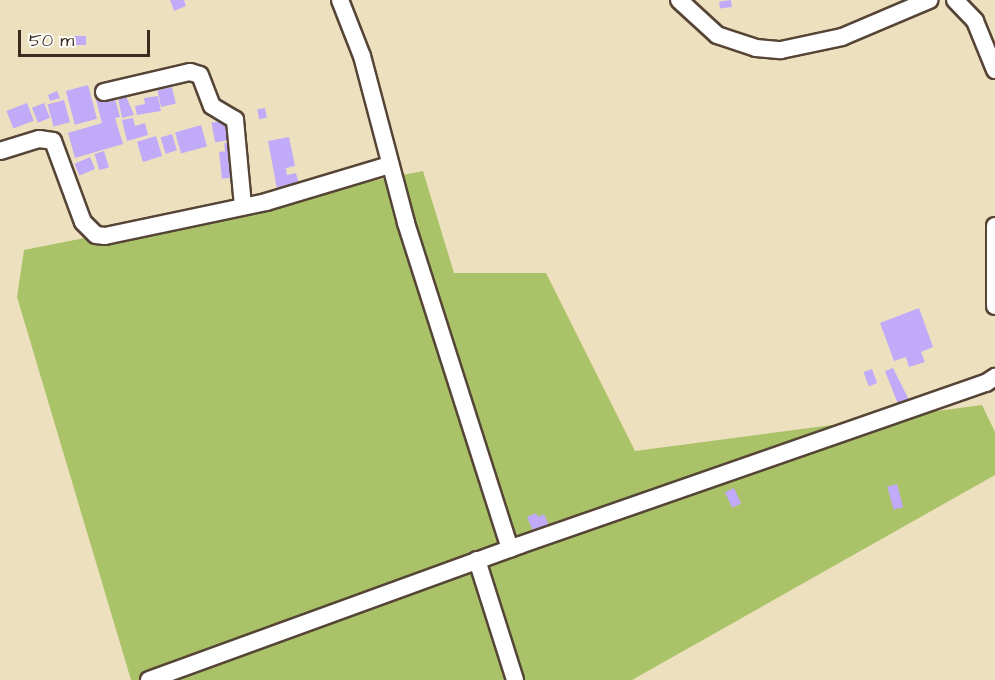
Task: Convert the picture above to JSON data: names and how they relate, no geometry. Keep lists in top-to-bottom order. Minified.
{"scale_bar":"50 m"}
